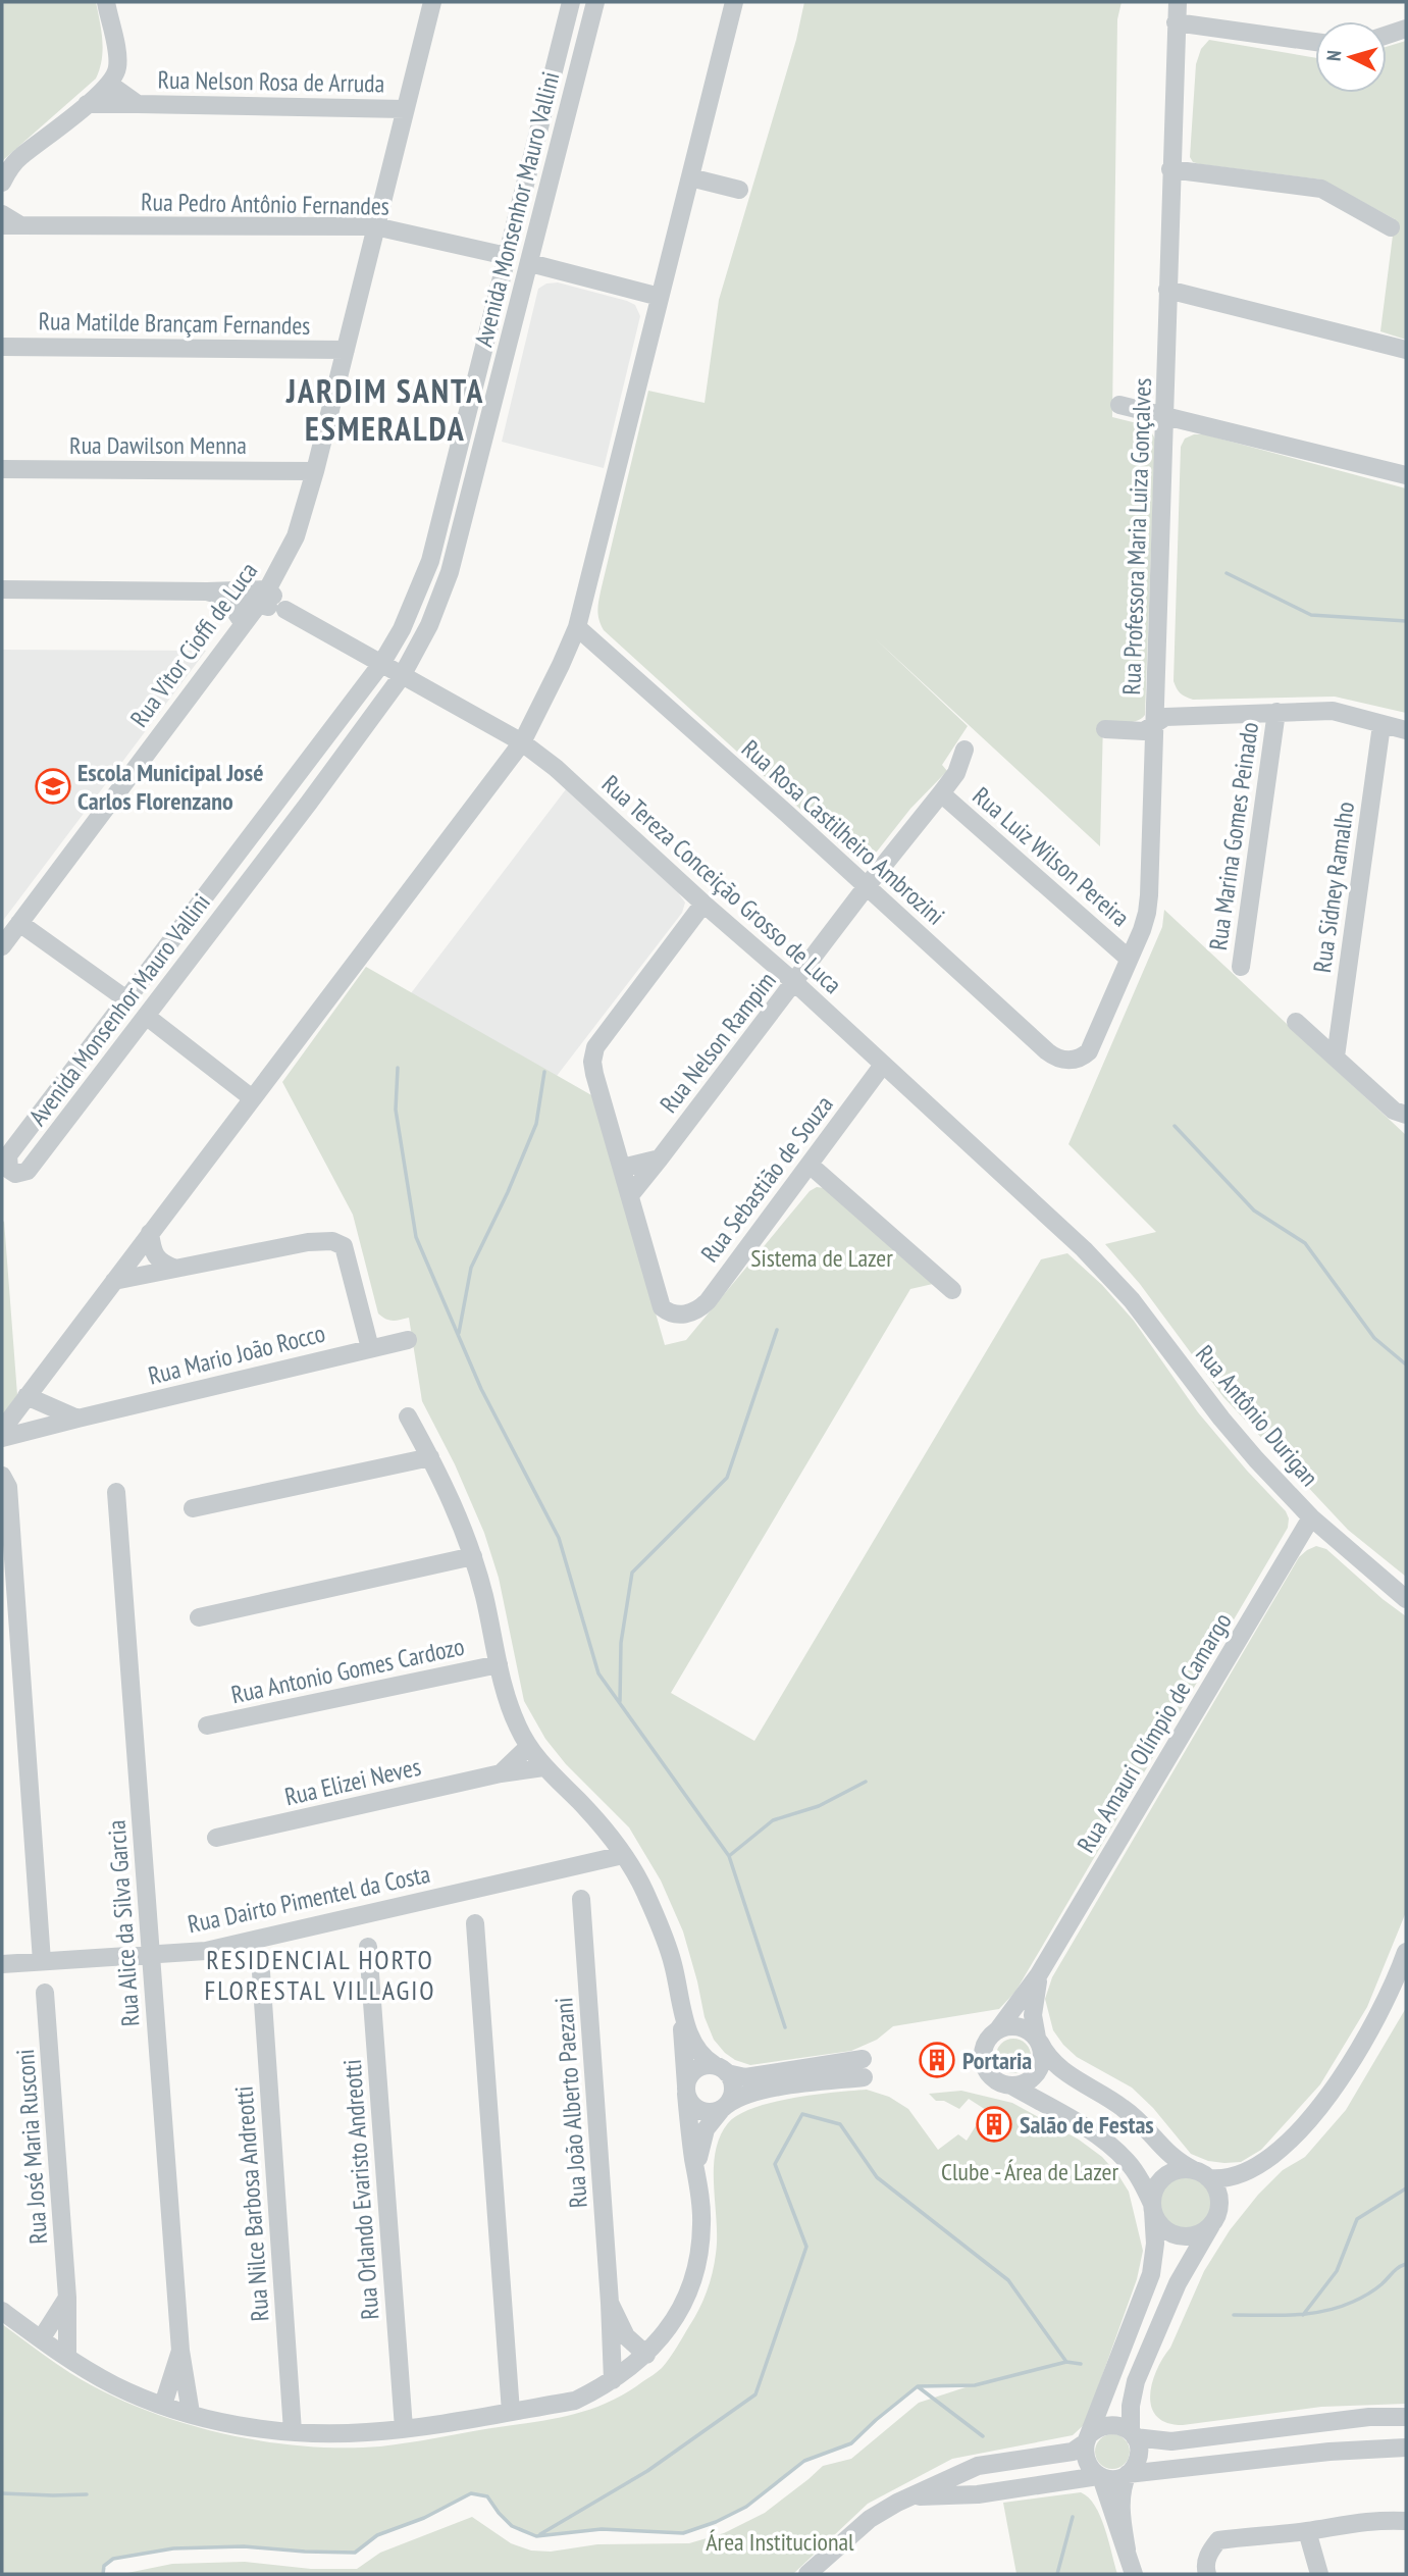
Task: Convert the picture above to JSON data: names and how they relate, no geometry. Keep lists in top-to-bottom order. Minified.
{"streets":{"street":["Rua Nelson Rosa de Arruda","Rua Pedro Antônio Fernandes","Avenida Monsenhor Mauro Vallini","Rua Matilde Brançam Fernandes","Rua Dawilson Menna","Rua Professora Maria Luiza Gonçalves","Rua Vitor Cioffi de Luca","Rua Rosa Castilheiro Ambrozini","Rua Marina Gomes Peinado","Rua Luiz Wilson Pereira","Rua Tereza Conceição Grosso de Luca","Rua Sidney Ramalho","Rua Nelson Rampim","Rua Sebastião de Souza","Rua Mario João Rocco","Rua Antônio Durigan","Rua Antonio Gomes Cardozo","Rua Amauri Olímpio de Camargo","Rua Elizei Neves","Rua Dairto Pimentel da Costa","Rua Alice da Silva Garcia","Rua João Alberto Paezani","Rua José Maria Rusconi","Rua Orlando Evaristo Andreotti","Rua Nilce Barbosa Andreotti"]},"crossings":[["Rua Nelson Rosa de Arruda","Rua Vitor Cioffi de Luca"],["Rua Pedro Antônio Fernandes","Avenida Monsenhor Mauro Vallini"],["Rua Pedro Antônio Fernandes","Rua Vitor Cioffi de Luca"],["Avenida Monsenhor Mauro Vallini","Rua Tereza Conceição Grosso de Luca"],["Rua Matilde Brançam Fernandes","Rua Vitor Cioffi de Luca"],["Rua Dawilson Menna","Rua Vitor Cioffi de Luca"],["Rua Professora Maria Luiza Gonçalves","Rua Rosa Castilheiro Ambrozini"],["Rua Professora Maria Luiza Gonçalves","Rua Luiz Wilson Pereira"],["Rua Vitor Cioffi de Luca","Rua Tereza Conceição Grosso de Luca"],["Rua Rosa Castilheiro Ambrozini","Rua Nelson Rampim"],["Rua Luiz Wilson Pereira","Rua Nelson Rampim"],["Rua Tereza Conceição Grosso de Luca","Rua Nelson Rampim"],["Rua Tereza Conceição Grosso de Luca","Rua Sebastião de Souza"],["Rua Tereza Conceição Grosso de Luca","Rua Antônio Durigan"],["Rua Nelson Rampim","Rua Sebastião de Souza"],["Rua Antônio Durigan","Rua Amauri Olímpio de Camargo"],["Rua Dairto Pimentel da Costa","Rua Alice da Silva Garcia"]],"districts":["JARDIM SANTA ESMERALDA","RESIDENCIAL HORTO FLORESTAL VILLAGIO"],"parks":["Sistema de Lazer","Clube - Área de Lazer","Área Institucional"],"places":{"school or university":["Escola Municipal José Carlos Florenzano"],"building":["Portaria","Salão de Festas"]},"north":"left"}
